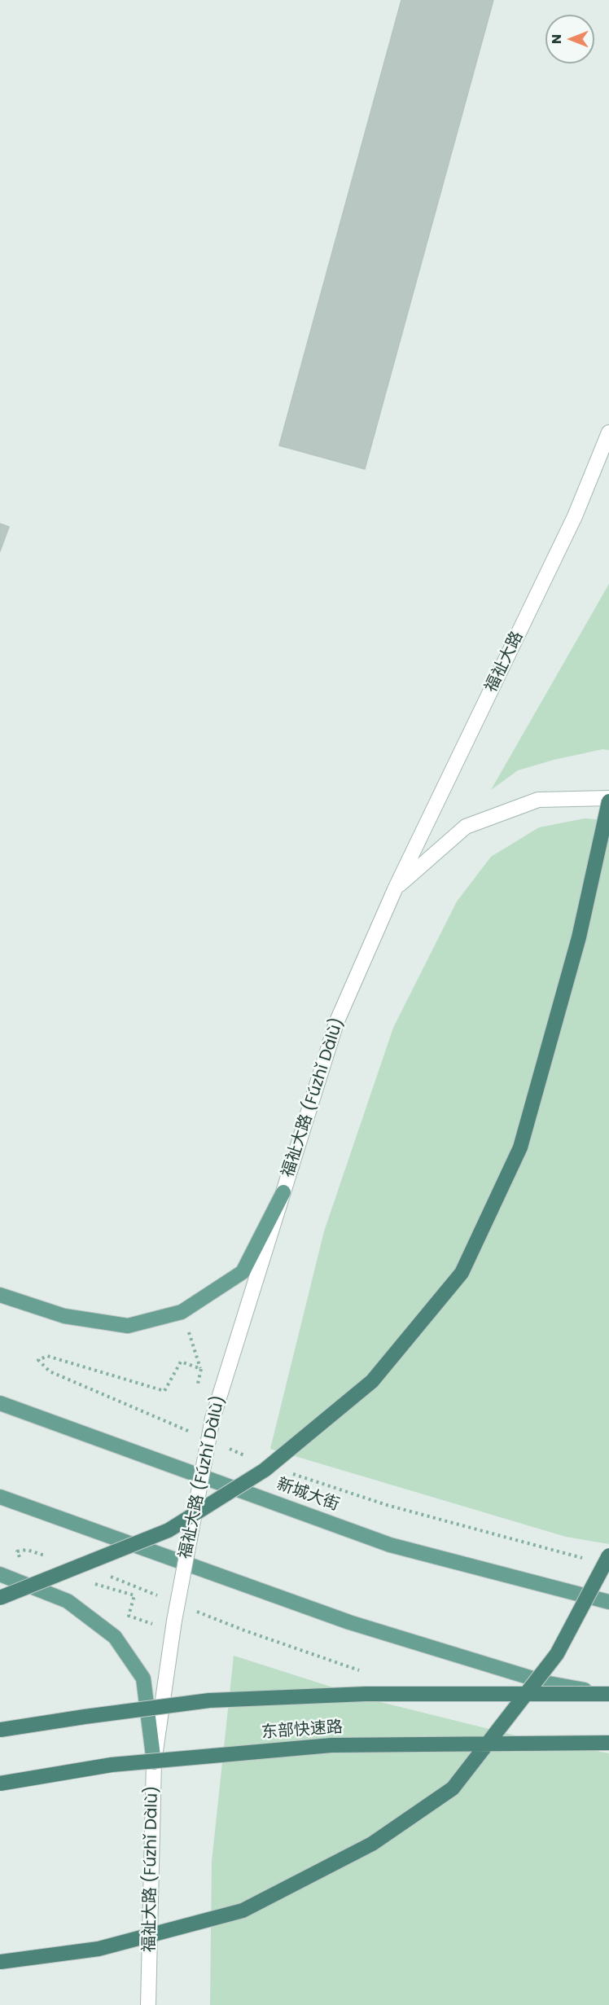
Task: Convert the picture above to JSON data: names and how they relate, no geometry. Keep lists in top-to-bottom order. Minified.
{"streets":{"highway":["东部快速路"],"main road":["福祉大路","福祉大路 (Fúzhǐ Dàlù)","新城大街"]},"crossings":[["福祉大路","福祉大路 (Fúzhǐ Dàlù)"]],"north":"left"}
